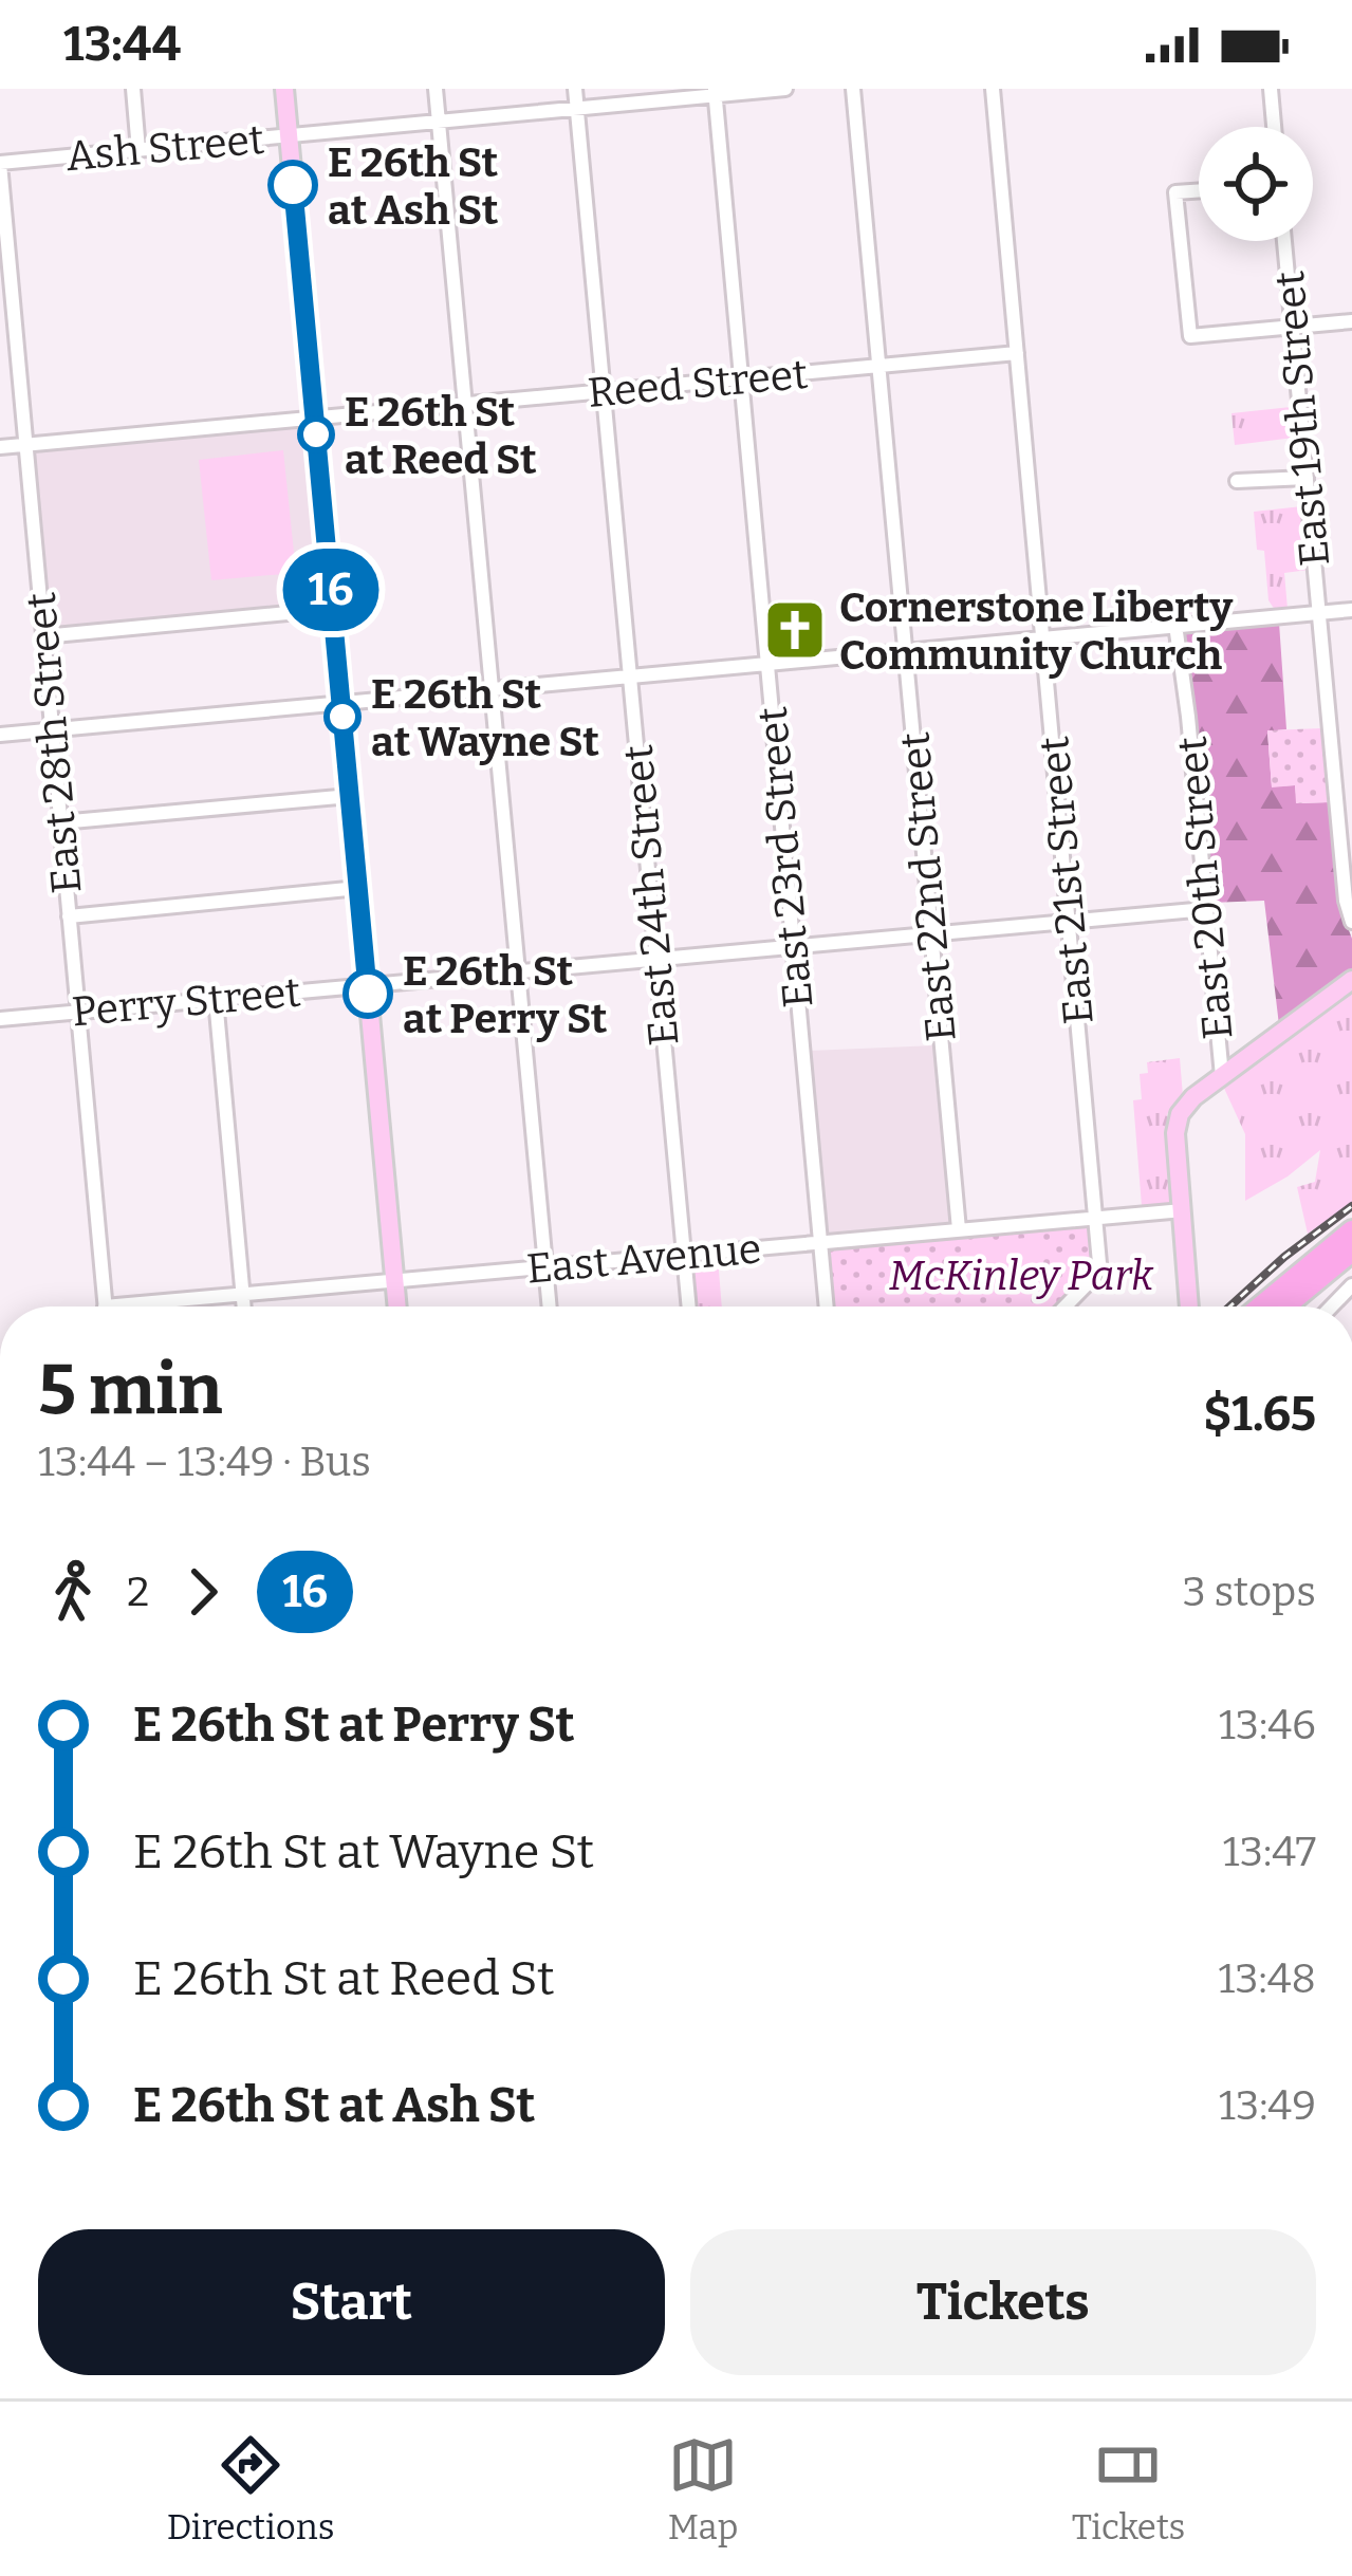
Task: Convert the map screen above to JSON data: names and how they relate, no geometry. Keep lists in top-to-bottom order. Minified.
{"streets":{"street":["Ash Street","Reed Street","East 19th Street","East 28th Street","East 23rd Street","East 21st Street","East 22nd Street","East 20th Street","East 24th Street","Perry Street","East Avenue"]},"crossings":[["Ash Street","East 28th Street"],["Ash Street","East 23rd Street"],["Ash Street","East 24th Street"],["Reed Street","East 28th Street"],["Reed Street","East 23rd Street"],["Reed Street","East 21st Street"],["Reed Street","East 22nd Street"],["Reed Street","East 24th Street"],["East 28th Street","Perry Street"],["East 23rd Street","Perry Street"],["East 23rd Street","East Avenue"],["East 21st Street","Perry Street"],["East 21st Street","East Avenue"],["East 22nd Street","Perry Street"],["East 22nd Street","East Avenue"],["East 20th Street","Perry Street"],["East 24th Street","Perry Street"],["East 24th Street","East Avenue"]],"parks":["McKinley Park"],"places":{"other":["E 26th St at Ash St","E 26th St at Reed St","E 26th St at Wayne St","E 26th St at Perry St"],"church":["Cornerstone Liberty Community Church"]},"lines":["bus line 16"],"page":{"status":"13:44","on_map":"16","heading":["5 min","13:44 – 13:49 · Bus","$1.65"],"legs":["2","16","3 stops"],"list":[{"name":"E 26th St at Perry St","value":"13:46"},{"name":"E 26th St at Wayne St","value":"13:47"},{"name":"E 26th St at Reed St","value":"13:48"},{"name":"E 26th St at Ash St","value":"13:49"}],"buttons":["Start","Tickets"],"tabs":["Directions","Map","Tickets"]}}
